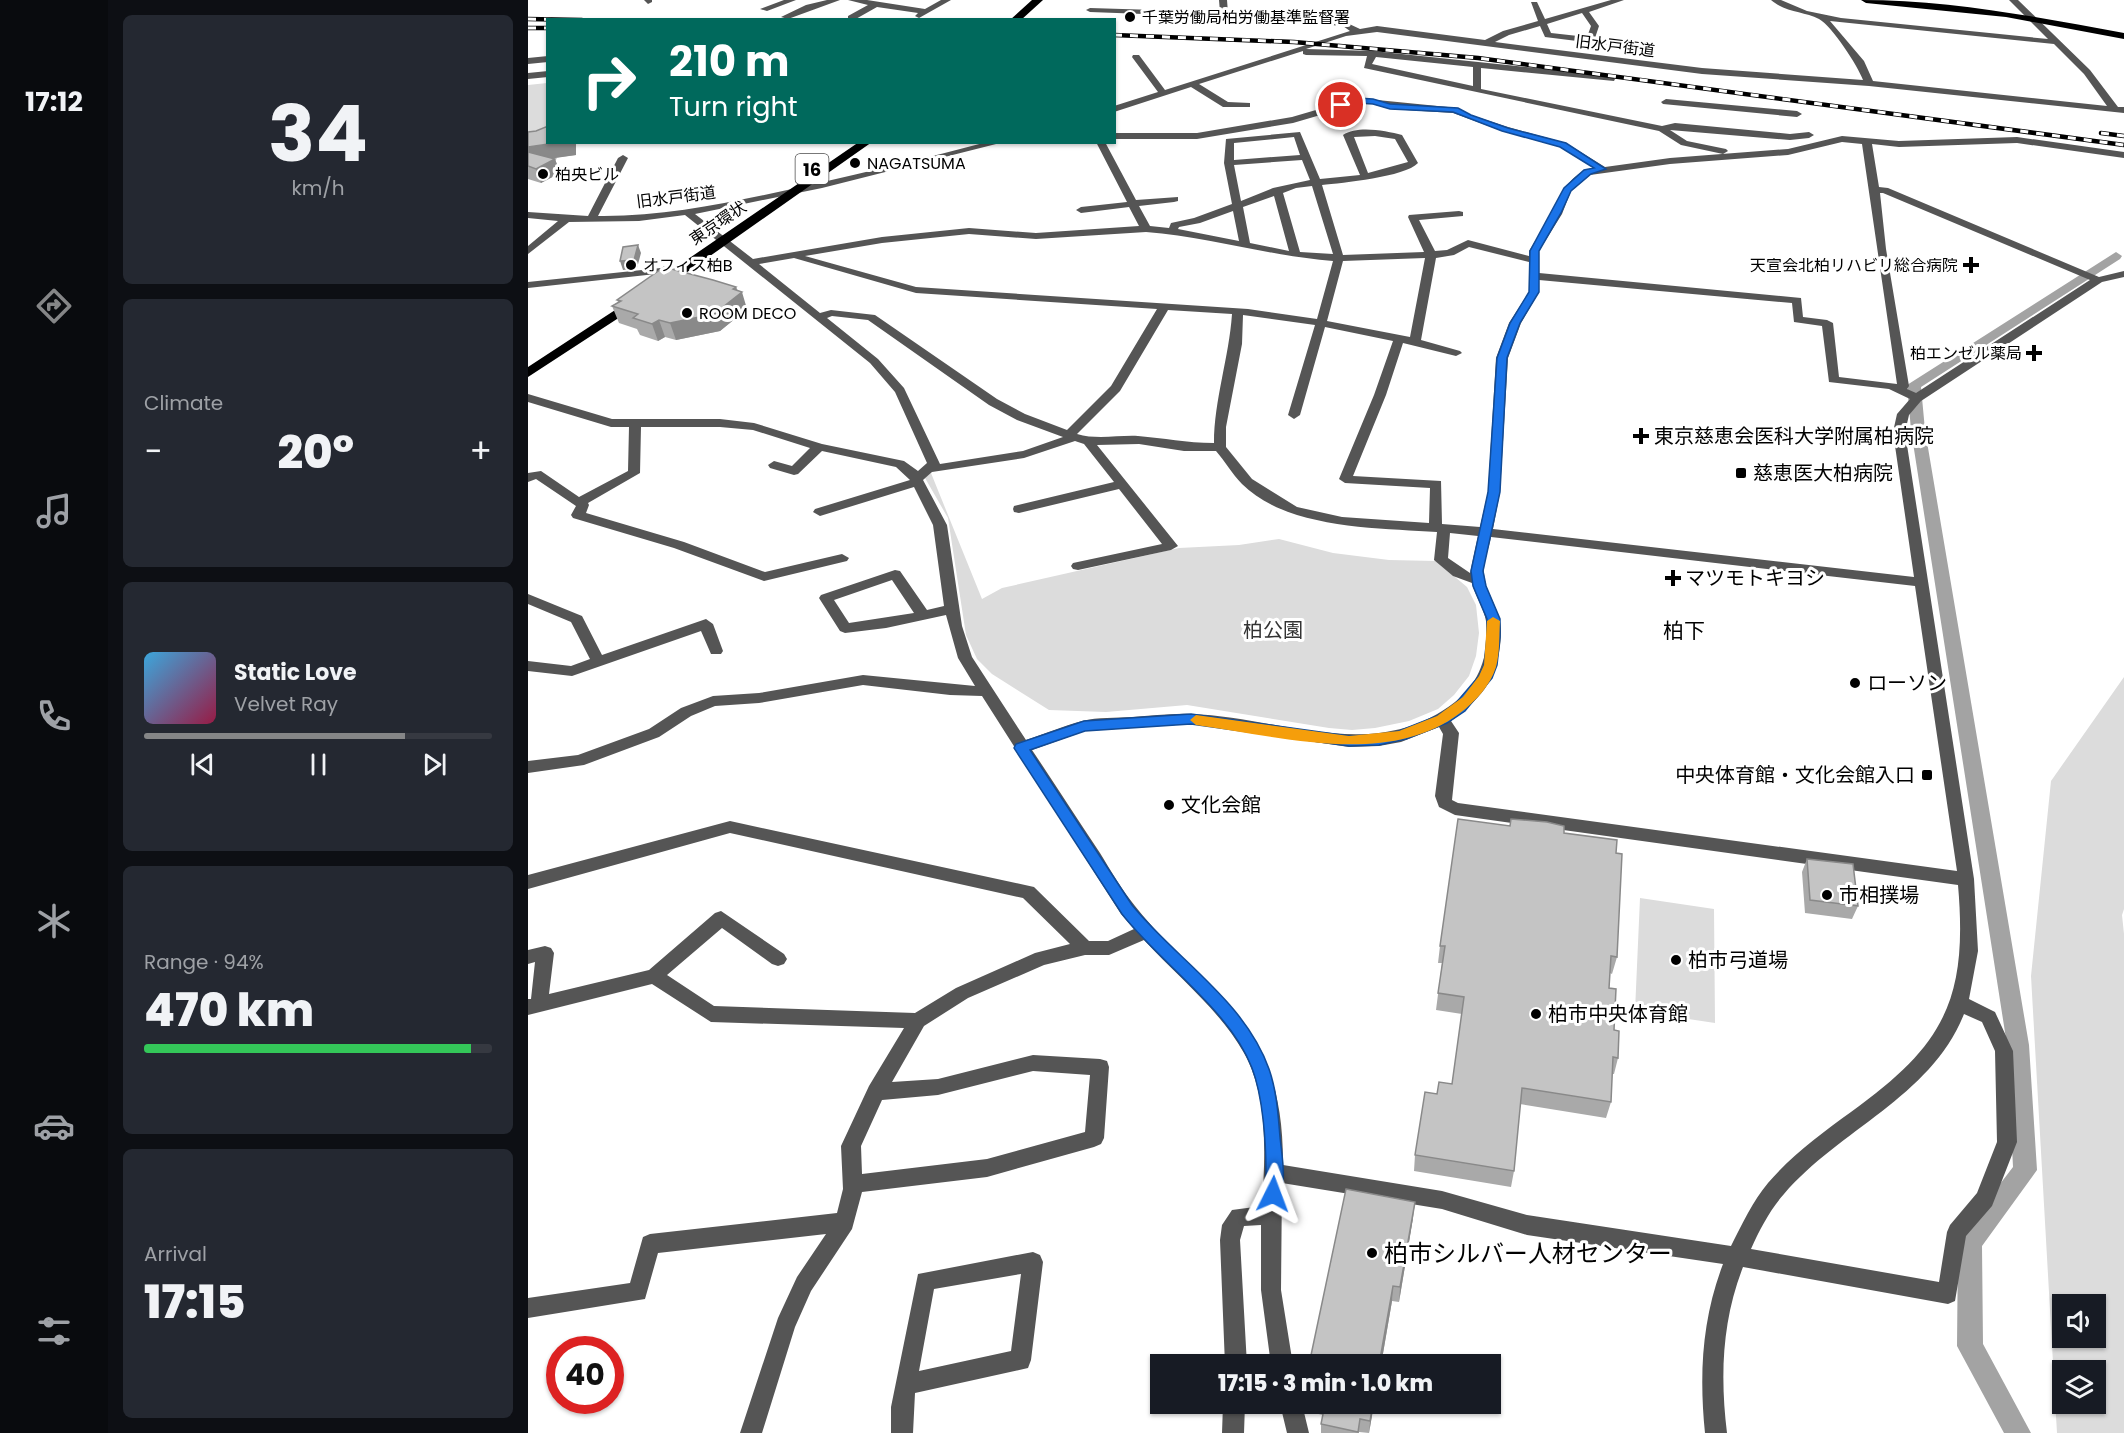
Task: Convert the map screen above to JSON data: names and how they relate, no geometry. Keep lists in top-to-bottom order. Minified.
{"streets":{"highway":["16","東京環状"],"street":["旧水戸街道"]},"crossings":[["旧水戸街道","東京環状"]],"districts":["柏下"],"parks":["柏公園"],"places":{"other":["千葉労働局柏労働基準監督署","NAGATSUMA","柏央ビル","オフィス柏B","ROOM DECO","ローソン","文化会館","市相撲場","柏市弓道場","柏市中央体育館","柏市シルバー人材センター"],"health":["天宣会北柏リハビリ総合病院","柏エンゼル薬局","東京慈恵会医科大学附属柏病院","マツモトキヨシ"],"transit":["慈恵医大柏病院","中央体育館・文化会館入口"]},"page":{"tabs":"17:12","tile":[["34","km/h"],"Climate",["Range · 94%","470 km"],["Arrival","17:15"]],"turn":["210 m","Turn right"],"heat":["−","20°","+"],"song":["Static Love","Velvet Ray"],"limit":"40","trip":"17:15 · 3 min · 1.0 km"}}
